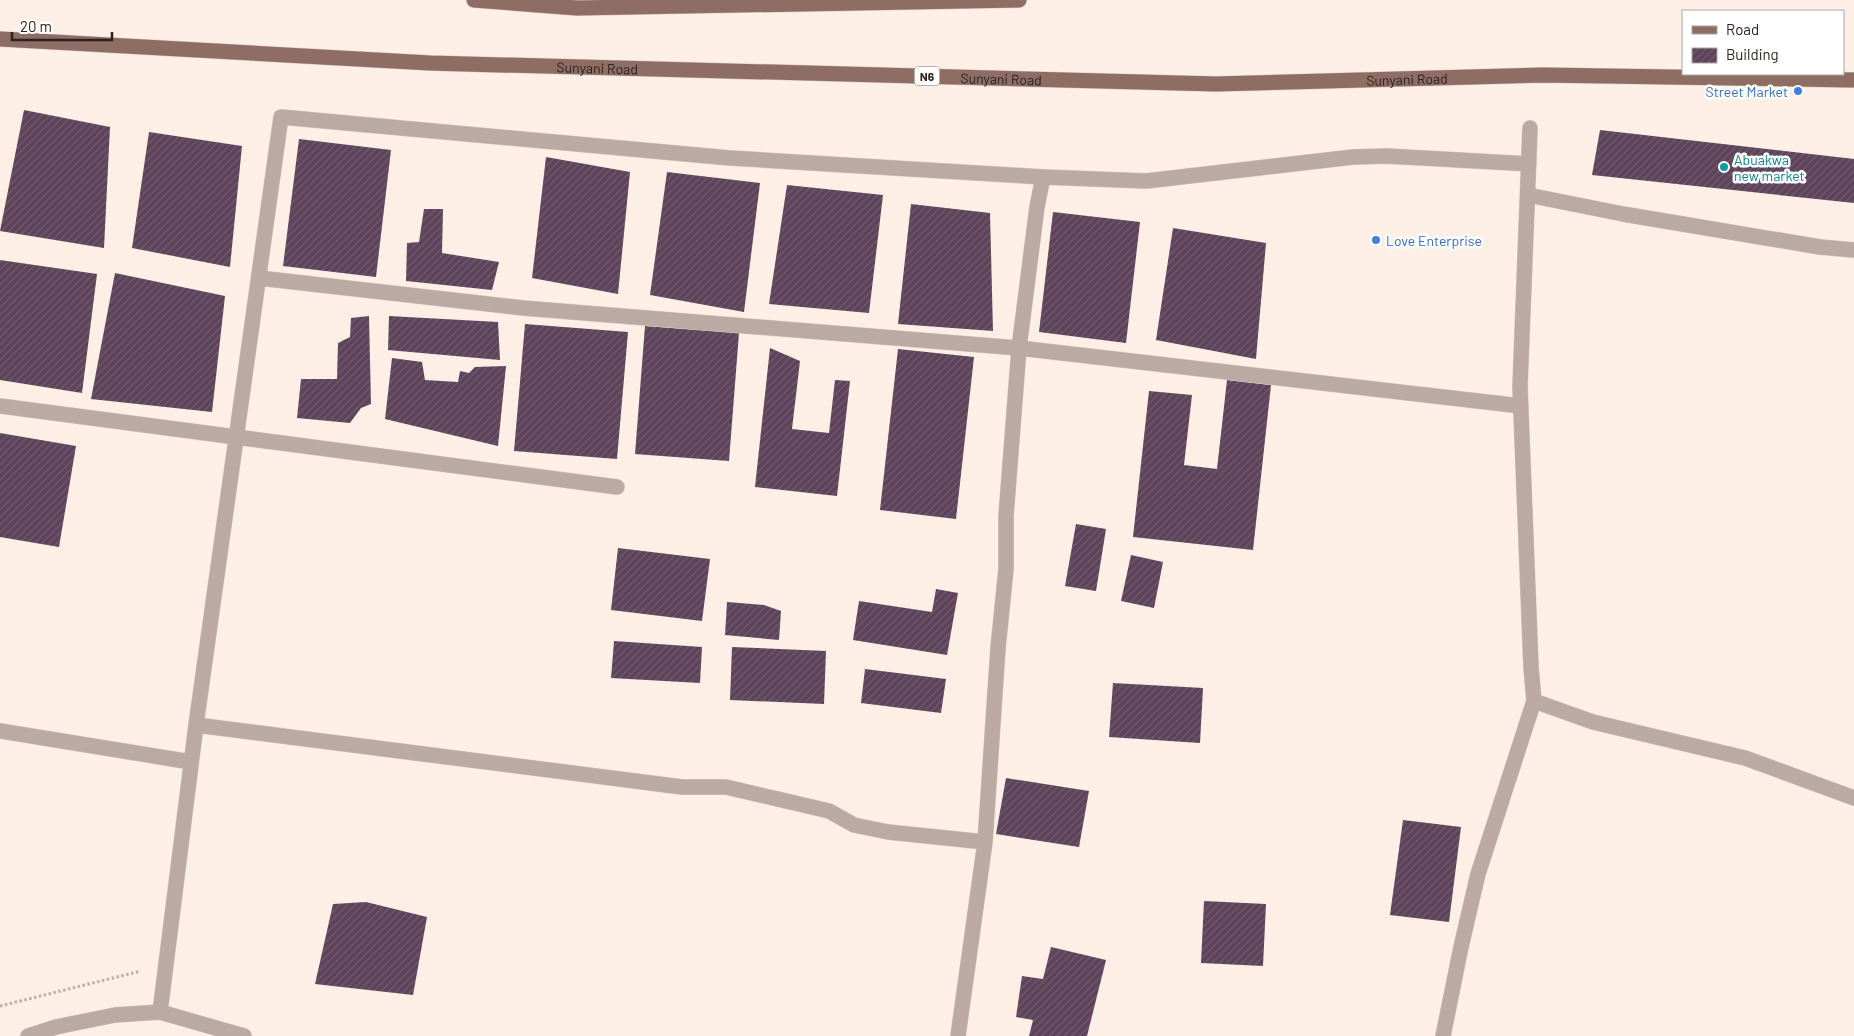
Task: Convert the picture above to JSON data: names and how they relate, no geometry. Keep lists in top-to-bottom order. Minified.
{"streets":{"main road":["Sunyani Road","N6"]},"places":["Street Market","Abuakwa new market","Love Enterprise"],"legend":["Road","Building"],"scale_bar":"20 m"}
